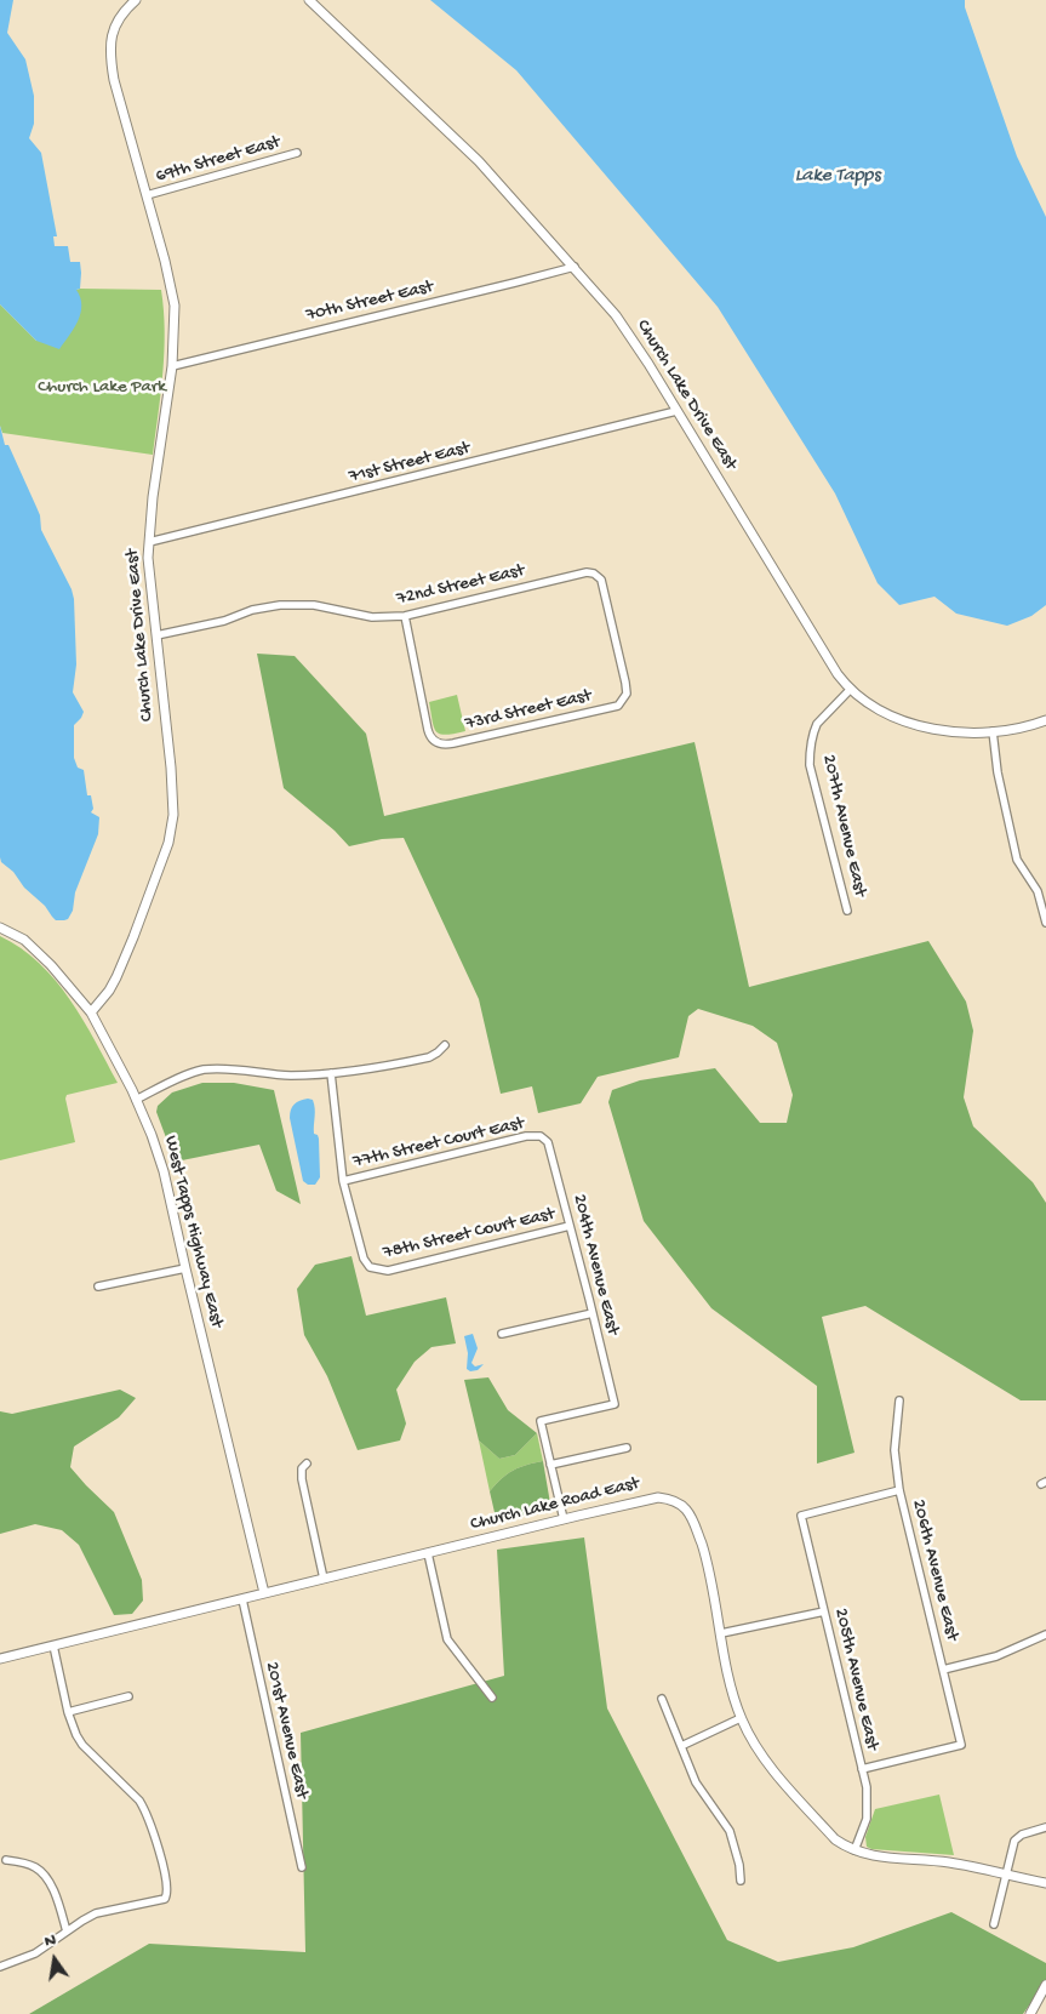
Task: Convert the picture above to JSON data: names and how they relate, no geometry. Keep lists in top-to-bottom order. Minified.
{"streets":{"street":["69th Street East","70th Street East","Church Lake Drive East","71st Street East","72nd Street East","73rd Street East","207th Avenue East","77th Street Court East","West Tapps Highway East","78th Street Court East","204th Avenue East","Church Lake Road East","206th Avenue East","205th Avenue East","201st Avenue East"]},"crossings":[["69th Street East","Church Lake Drive East"],["70th Street East","Church Lake Drive East"],["Church Lake Drive East","71st Street East"],["Church Lake Drive East","72nd Street East"],["Church Lake Drive East","207th Avenue East"],["Church Lake Drive East","West Tapps Highway East"],["72nd Street East","73rd Street East"],["77th Street Court East","78th Street Court East"],["77th Street Court East","204th Avenue East"],["West Tapps Highway East","Church Lake Road East"],["78th Street Court East","204th Avenue East"],["Church Lake Road East","205th Avenue East"],["Church Lake Road East","201st Avenue East"],["206th Avenue East","205th Avenue East"]],"water":["Lake Tapps"],"parks":["Church Lake Park"],"north":"top"}
